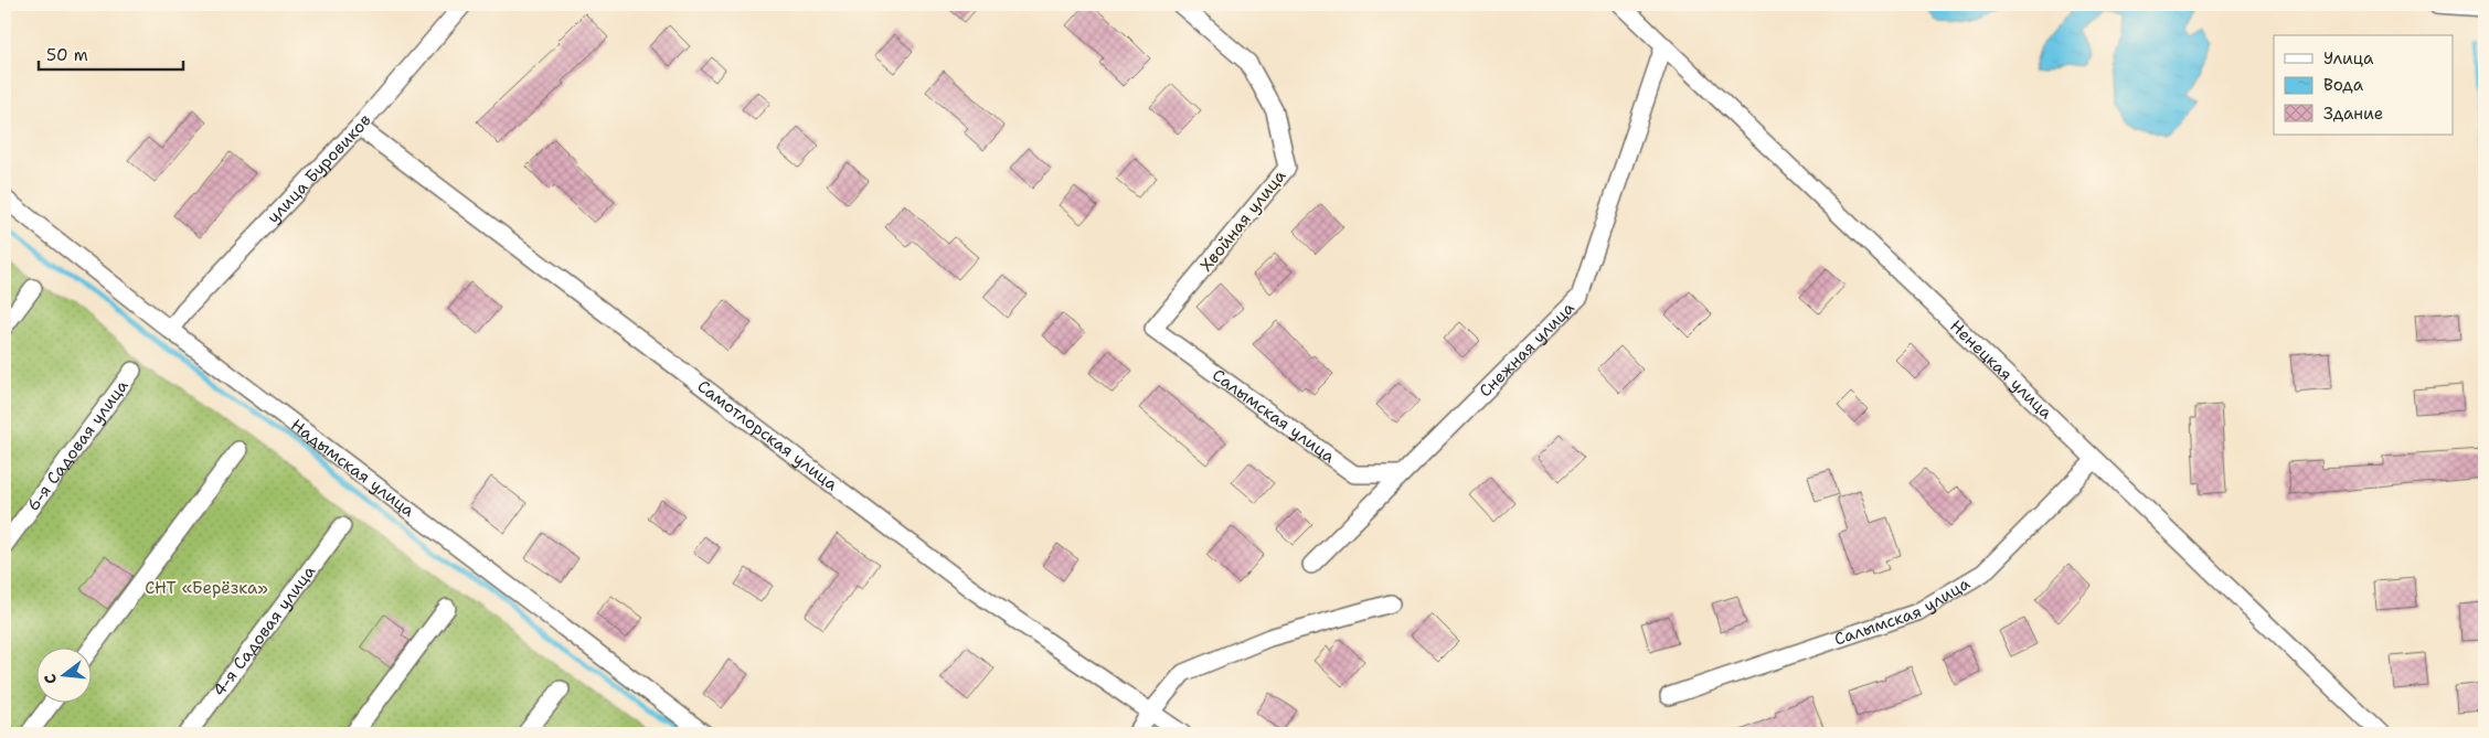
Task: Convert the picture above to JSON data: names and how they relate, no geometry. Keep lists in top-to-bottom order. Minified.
{"streets":{"street":["улица Буровиков","Хвойная улица","Снежная улица","Ненецкая улица","Салымская улица","Самотлорская улица","6-я Садовая улица","Надымская улица","4-я Садовая улица"]},"crossings":[["улица Буровиков","Самотлорская улица"],["улица Буровиков","Надымская улица"],["Хвойная улица","Салымская улица"],["Снежная улица","Ненецкая улица"],["Снежная улица","Салымская улица"],["Ненецкая улица","Салымская улица"]],"parks":["СНТ «Берёзка»"],"legend":["Улица","Вода","Здание"],"scale_bar":"50 m","north":"left"}
